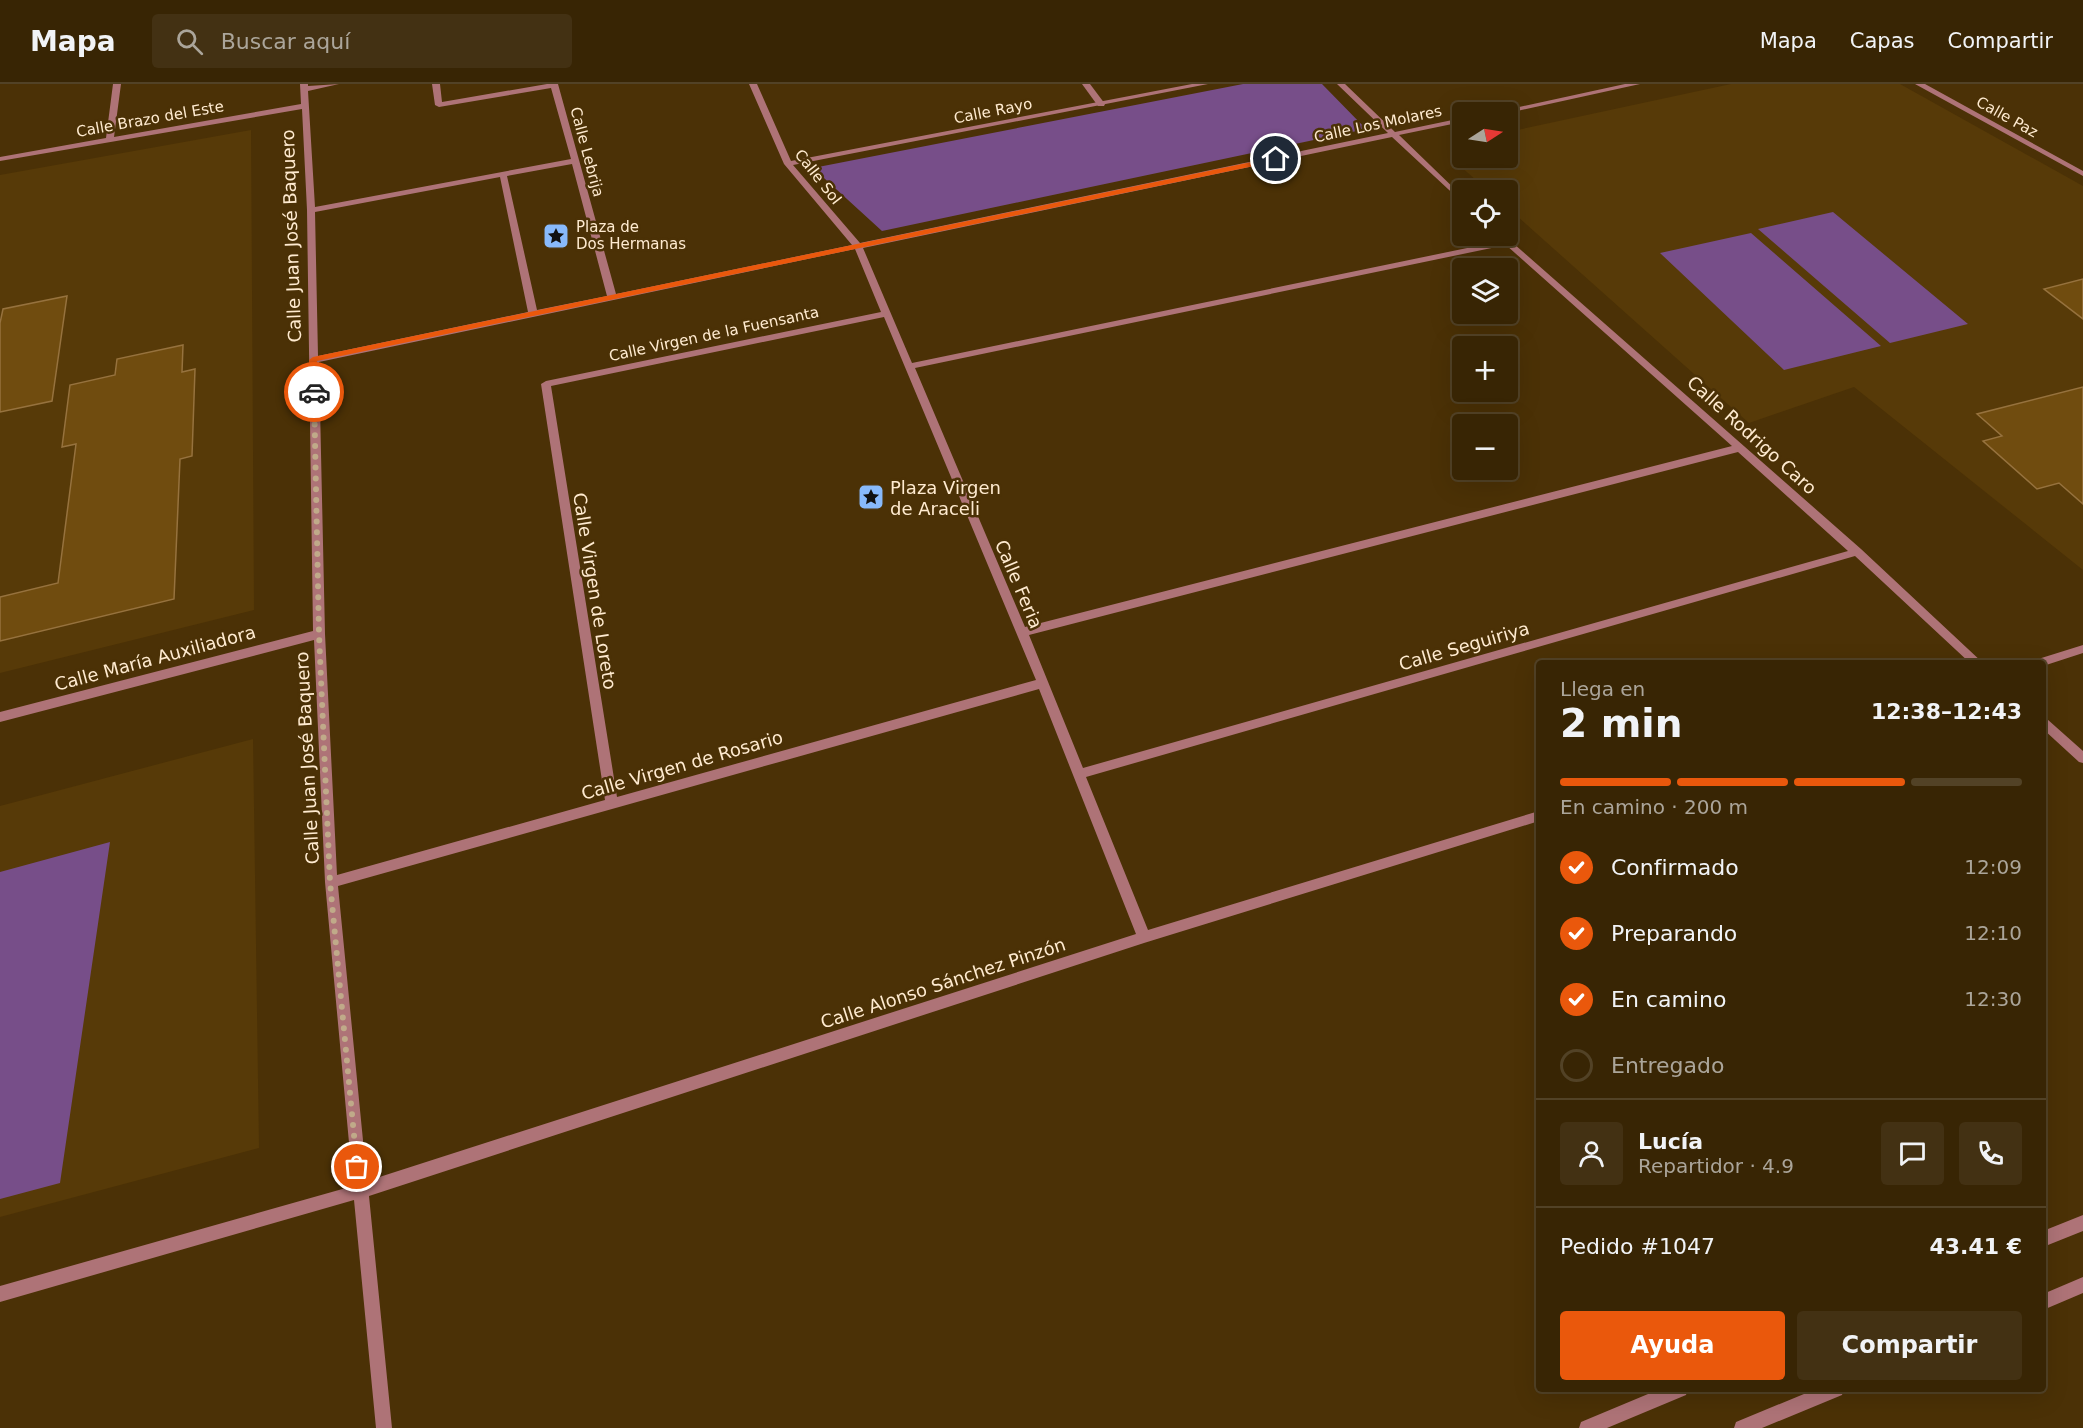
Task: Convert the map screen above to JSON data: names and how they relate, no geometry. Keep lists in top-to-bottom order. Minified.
{"streets":{"street":["Calle Rayo","Calle Paz","Calle Brazo del Este","Calle Los Molares","Calle Lebrija","Calle Sol","Calle Juan José Baquero","Calle Virgen de la Fuensanta","Calle Rodrigo Caro","Calle Feria","Calle Virgen de Loreto","Calle Seguiriya","Calle María Auxiliadora","Calle Virgen de Rosario","Calle Alonso Sánchez Pinzón"]},"crossings":[["Calle Rayo","Calle Sol"],["Calle Brazo del Este","Calle Juan José Baquero"],["Calle Los Molares","Calle Lebrija"],["Calle Los Molares","Calle Sol"],["Calle Los Molares","Calle Juan José Baquero"],["Calle Los Molares","Calle Feria"],["Calle Sol","Calle Feria"],["Calle Juan José Baquero","Calle María Auxiliadora"],["Calle Juan José Baquero","Calle Virgen de Rosario"],["Calle Juan José Baquero","Calle Alonso Sánchez Pinzón"],["Calle Virgen de la Fuensanta","Calle Feria"],["Calle Virgen de la Fuensanta","Calle Virgen de Loreto"],["Calle Rodrigo Caro","Calle Seguiriya"],["Calle Feria","Calle Seguiriya"],["Calle Feria","Calle Virgen de Rosario"],["Calle Feria","Calle Alonso Sánchez Pinzón"],["Calle Virgen de Loreto","Calle Virgen de Rosario"]],"places":{"place":["Plaza de Dos Hermanas","Plaza Virgen de Araceli"]},"north":"right","page":{"header":"Mapa","search":"Buscar aquí","nav":["Mapa","Capas","Compartir"],"map_buttons":["+","−"],"heading":["2 min","Llega en","12:38–12:43"],"panel":["Lucía","Repartidor · 4.9","Pedido #1047","43.41 €"],"bar":"En camino · 200 m","list":[["Confirmado","12:09"],["Preparando","12:10"],["En camino","12:30"],"Entregado"],"buttons":["Ayuda","Compartir"]}}
